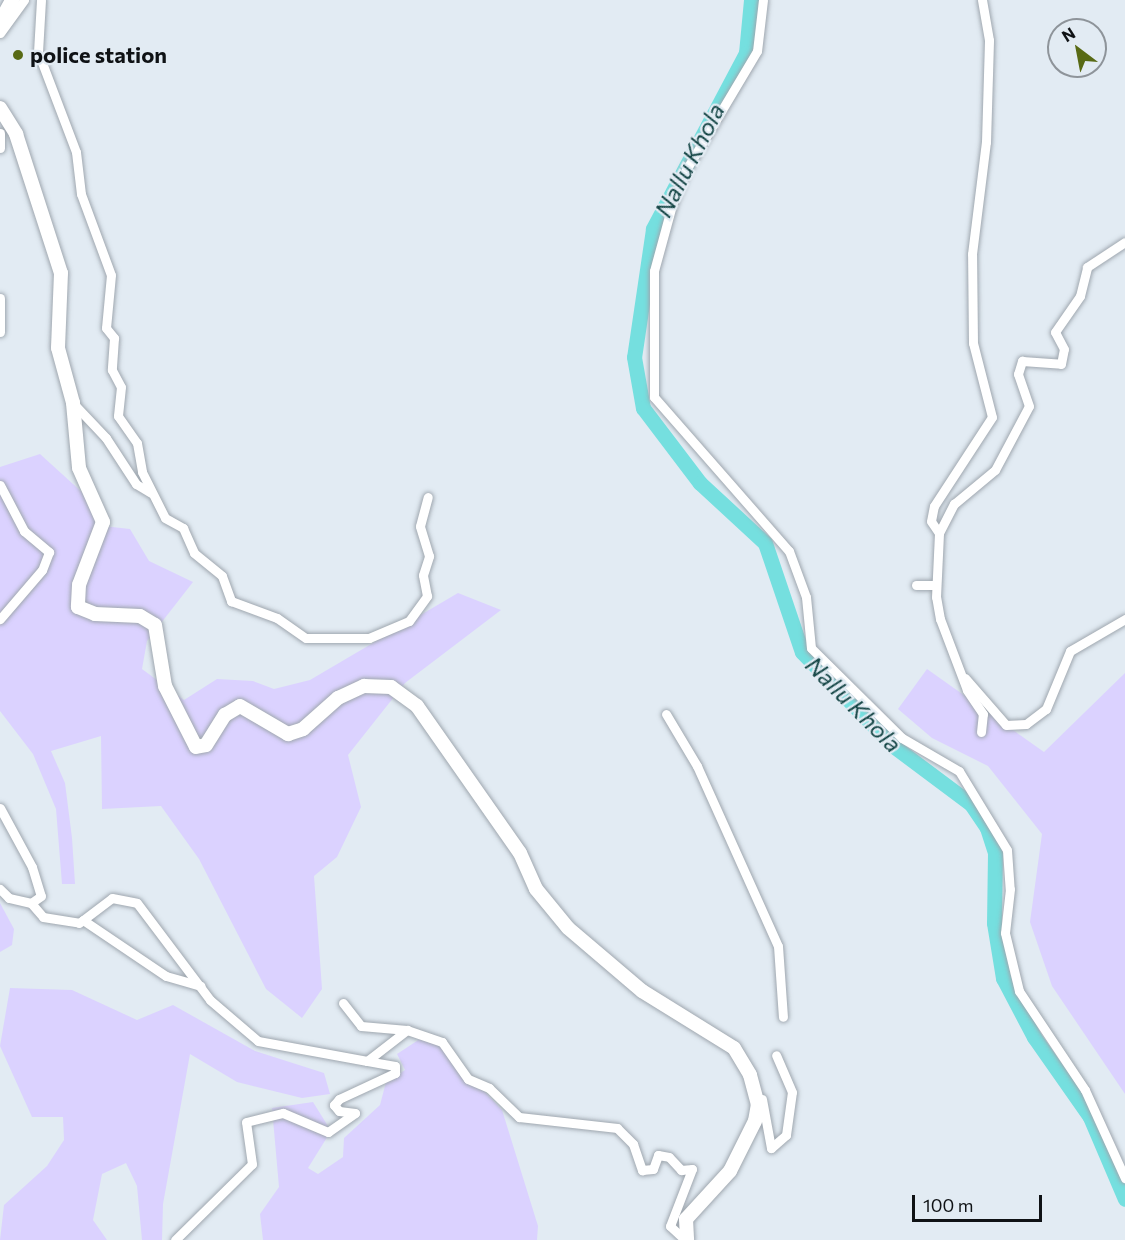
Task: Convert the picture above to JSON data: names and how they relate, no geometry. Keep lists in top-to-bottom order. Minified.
{"water":["Nallu Khola"],"places":["police station"],"scale_bar":"100 m","north":"top left"}
